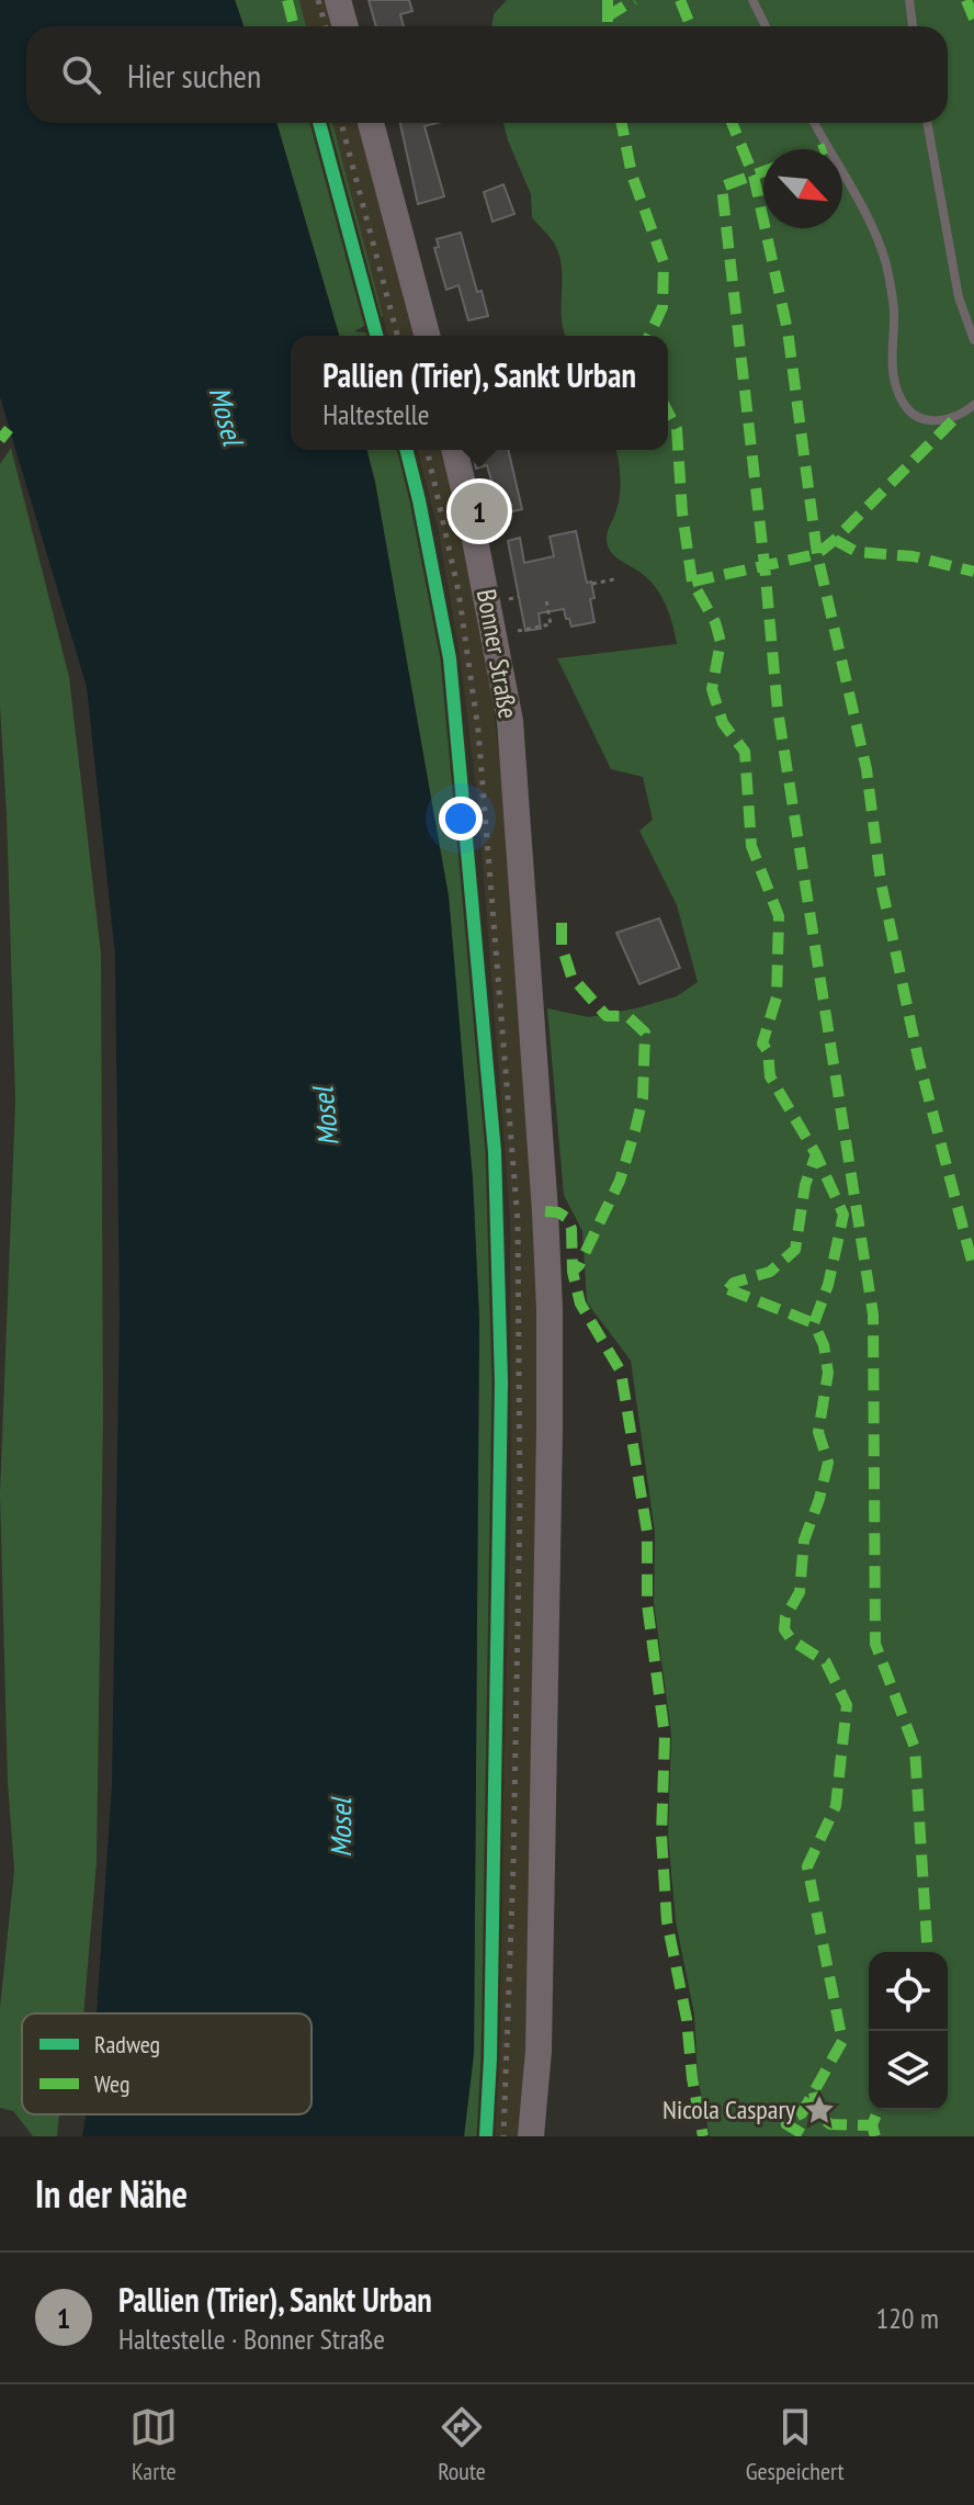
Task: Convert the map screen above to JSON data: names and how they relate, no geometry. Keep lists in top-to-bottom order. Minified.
{"streets":{"main road":["Bonner Straße"]},"water":["Mosel"],"places":{"place":["Nicola Caspary"]},"legend":["Radweg","Weg"],"north":"bottom right","page":{"search":"Hier suchen","popup":["Pallien (Trier), Sankt Urban","Haltestelle"],"pins":"1","heading":"In der Nähe","list":[{"mark":"1","name":"Pallien (Trier), Sankt Urban","note":"Haltestelle · Bonner Straße","value":"120 m"}],"nav":["Karte","Route","Gespeichert"]}}
